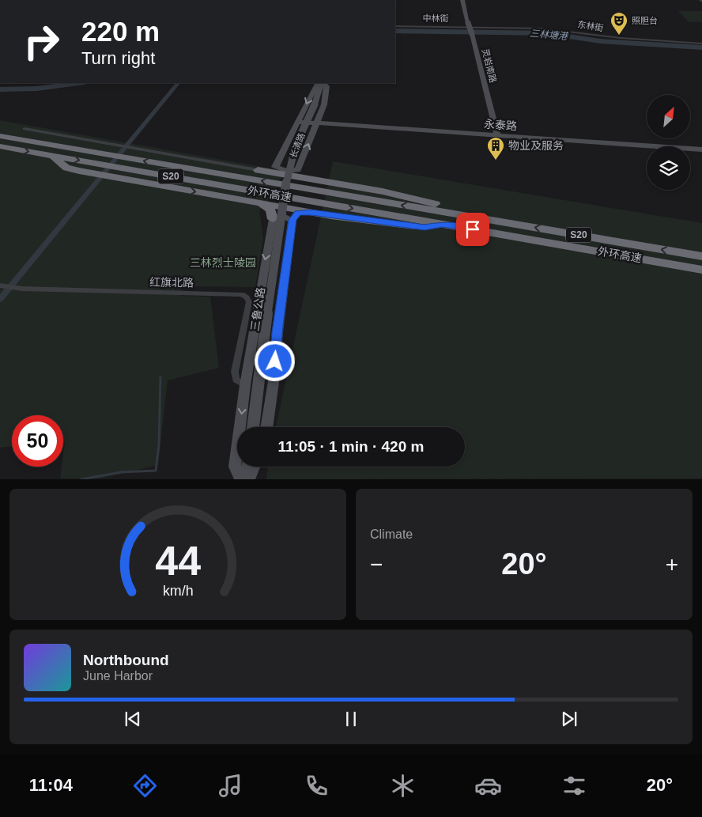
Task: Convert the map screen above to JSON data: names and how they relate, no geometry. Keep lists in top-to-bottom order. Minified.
{"streets":{"highway":["S20","外环高速"],"main road":["灵岩南路","永泰路","长清路","三鲁公路"],"street":["中林街","东林街","红旗北路"]},"crossings":[["中林街","东林街"],["灵岩南路","永泰路"],["永泰路","长清路"],["红旗北路","三鲁公路"]],"water":["三林塘港"],"parks":["三林烈士陵园"],"places":{"theatre":["照胆台"],"building":["物业及服务"]},"north":"top right","page":{"turn":["220 m","Turn right"],"limit":"50","trip":"11:05 · 1 min · 420 m","tile":"Climate","heat":["−","20°","+"],"song":["Northbound","June Harbor"],"tabs":["11:04","20°"],"gauge":["44","km/h"]}}
